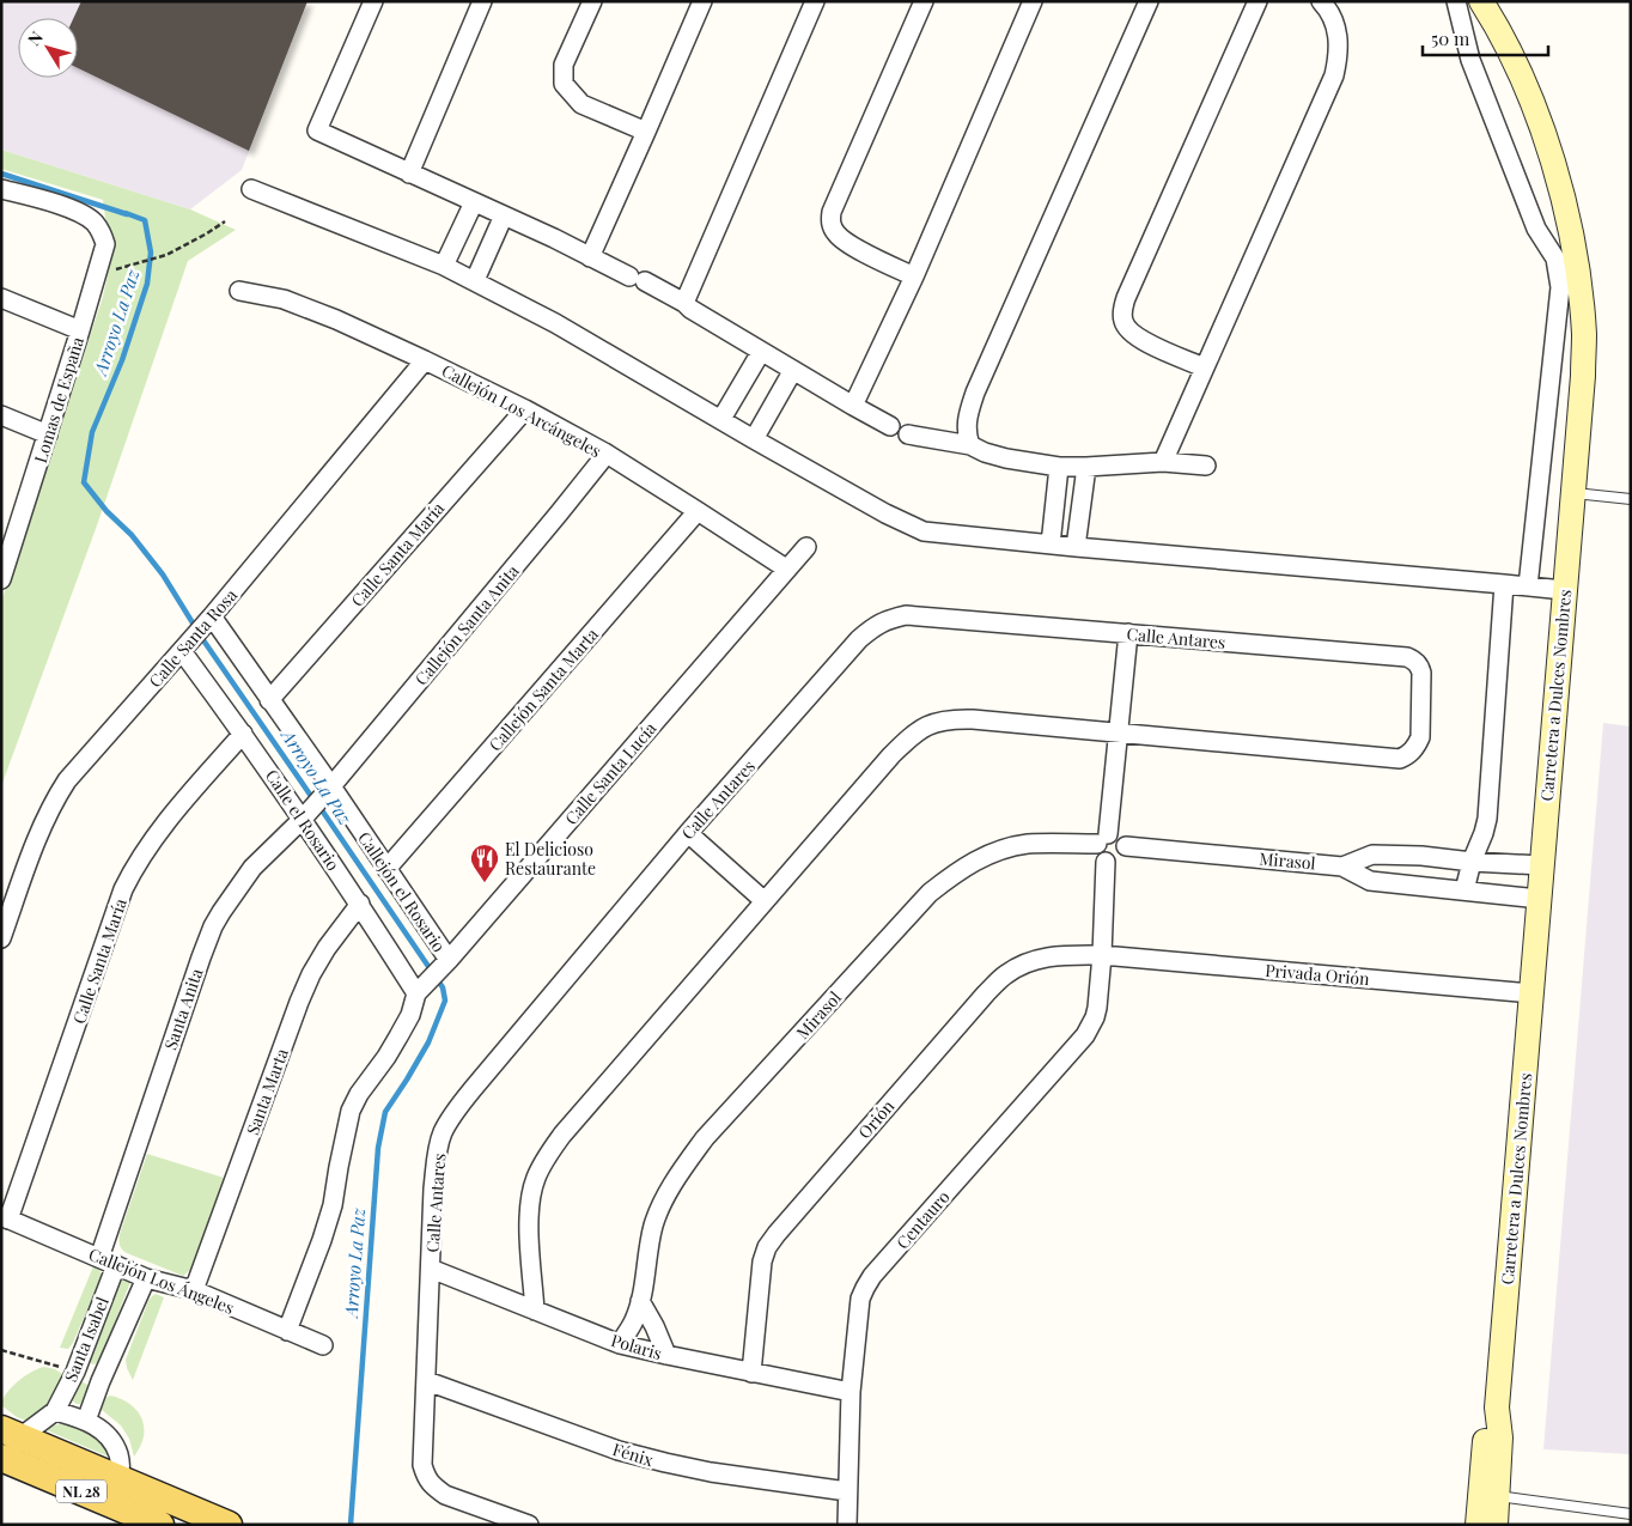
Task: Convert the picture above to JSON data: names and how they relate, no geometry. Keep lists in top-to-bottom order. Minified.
{"streets":{"main road":["Carretera a Dulces Nombres","NL 28"],"street":["Lomas de España","Callejón Los Arcángeles","Calle Santa María","Callejón Santa Anita","Calle Santa Rosa","Calle Antares","Callejón Santa Marta","Calle Santa Lucía","Calle el Rosario","Mirasol","Callejón el Rosario","Privada Orión","Santa Anita","Santa Marta","Orión","Centauro","Callejón Los Ángeles","Santa Isabel","Polaris","Fénix"]},"crossings":[["Callejón Los Arcángeles","Calle Santa María"],["Callejón Los Arcángeles","Callejón Santa Anita"],["Callejón Los Arcángeles","Calle Santa Rosa"],["Callejón Los Arcángeles","Callejón Santa Marta"],["Callejón Los Arcángeles","Calle Santa Lucía"],["Calle Santa María","Calle el Rosario"],["Calle Santa María","Callejón el Rosario"],["Calle Santa María","Callejón Los Ángeles"],["Callejón Santa Anita","Callejón el Rosario"],["Callejón Santa Anita","Santa Anita"],["Calle Santa Rosa","Calle el Rosario"],["Calle Santa Rosa","Callejón el Rosario"],["Calle Antares","Polaris"],["Calle Antares","Fénix"],["Callejón Santa Marta","Callejón el Rosario"],["Carretera a Dulces Nombres","Mirasol"],["Carretera a Dulces Nombres","Privada Orión"],["Calle Santa Lucía","Calle el Rosario"],["Calle Santa Lucía","Callejón el Rosario"],["Calle Santa Lucía","Callejón Los Ángeles"],["Calle el Rosario","Santa Anita"],["Calle el Rosario","Santa Marta"],["Mirasol","Centauro"],["Mirasol","Polaris"],["Callejón el Rosario","Santa Anita"],["Privada Orión","Orión"],["Privada Orión","Centauro"],["Santa Anita","Callejón Los Ángeles"],["Santa Marta","Callejón Los Ángeles"],["Orión","Centauro"],["Orión","Polaris"],["Centauro","Polaris"],["Centauro","Fénix"],["Callejón Los Ángeles","Santa Isabel"]],"water":["Arroyo La Paz"],"places":{"restaurant":["El Delicioso Restaurante"]},"scale_bar":"50 m","north":"top left"}
